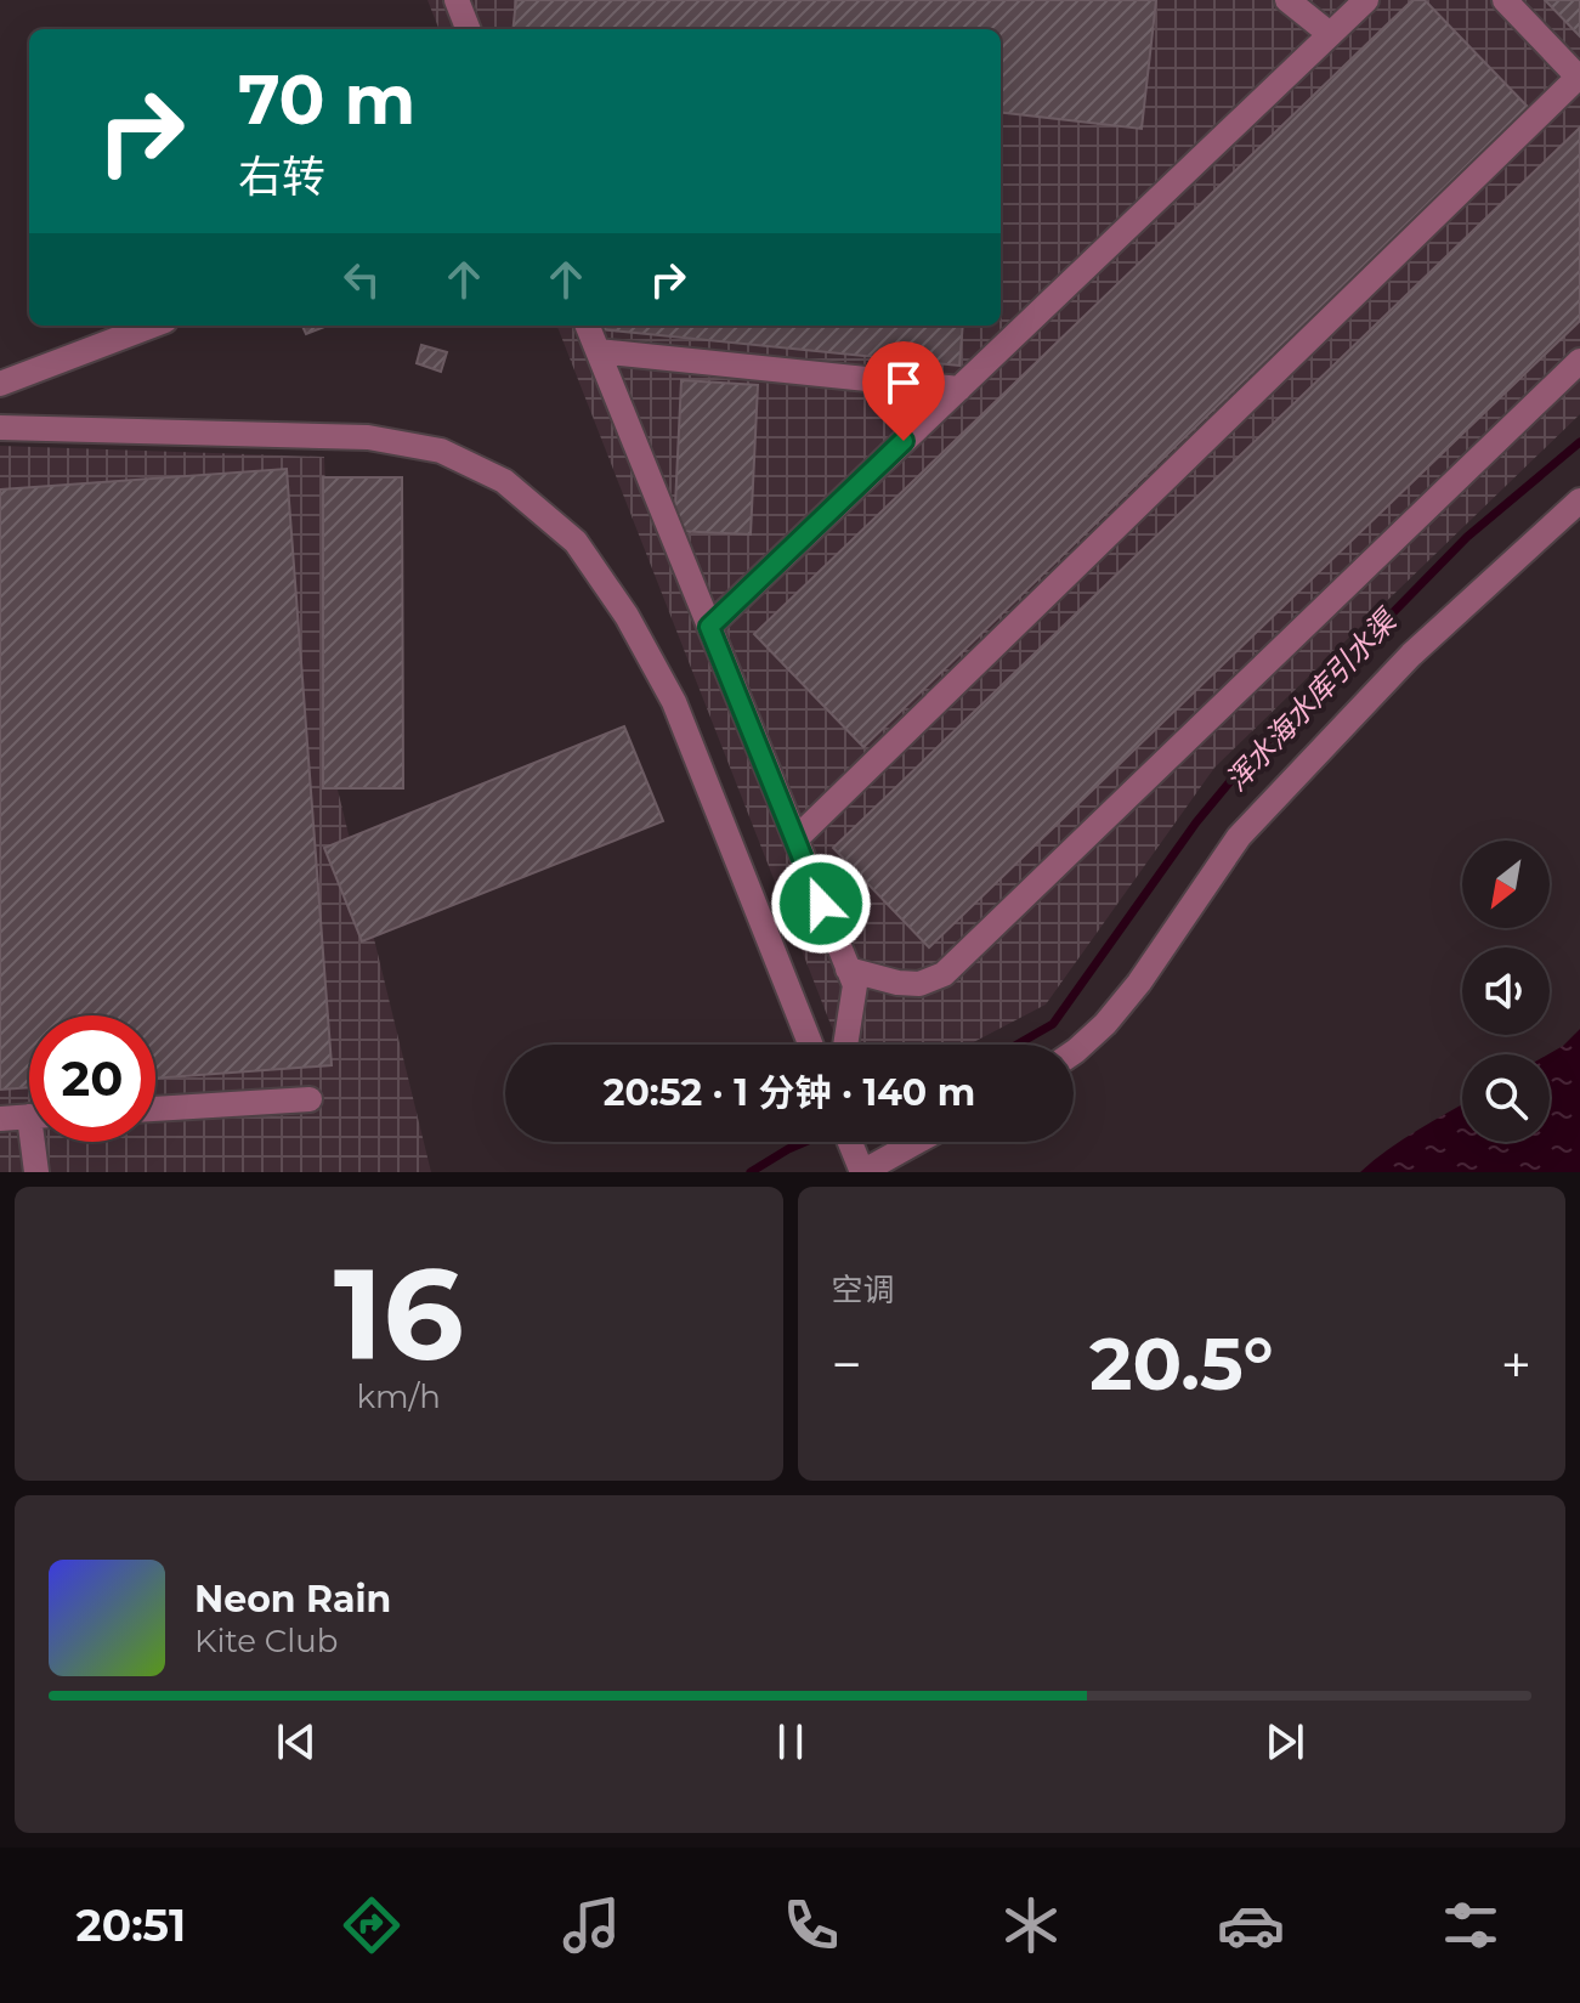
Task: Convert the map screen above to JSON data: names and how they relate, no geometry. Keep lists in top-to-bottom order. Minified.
{"water":["浑水海水库引水渠"],"north":"bottom left","page":{"turn":["70 m","右转"],"limit":"20","trip":"20:52 · 1 分钟 · 140 m","tile":[["16","km/h"],"空调"],"heat":["−","20.5°","+"],"song":["Neon Rain","Kite Club"],"tabs":"20:51"}}
